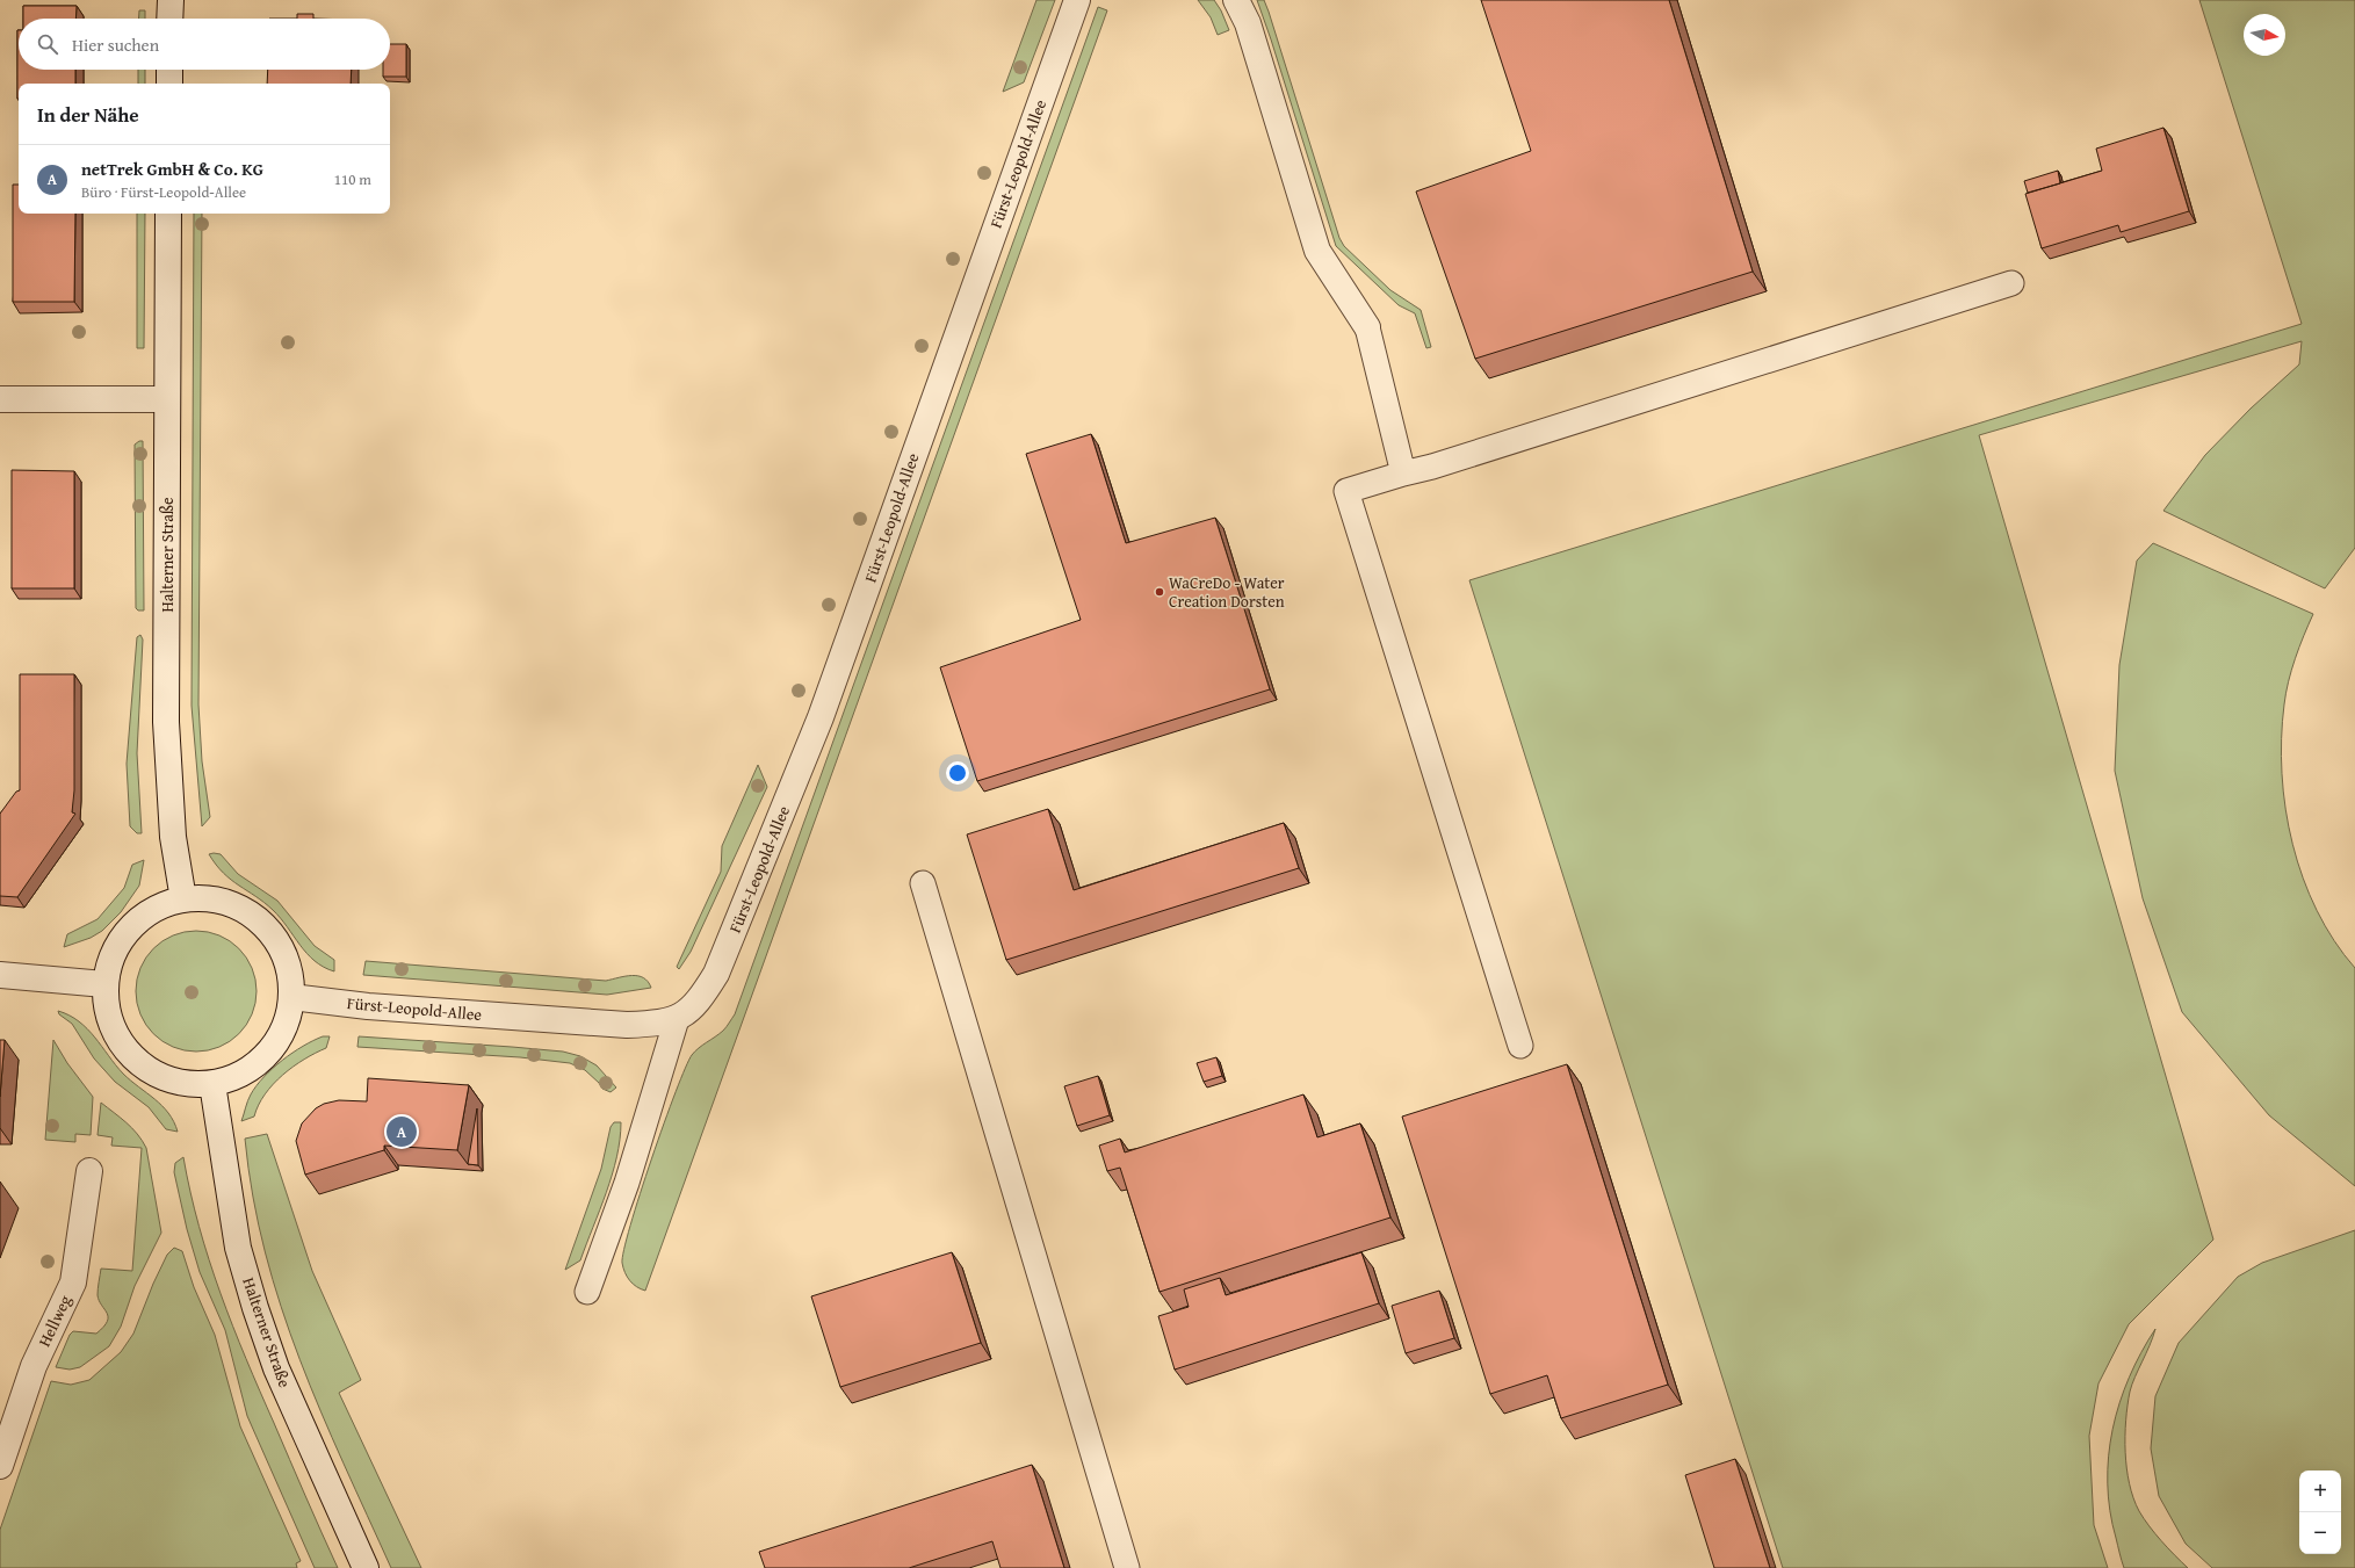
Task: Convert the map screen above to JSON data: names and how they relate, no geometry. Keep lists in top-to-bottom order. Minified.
{"streets":{"street":["Fürst-Leopold-Allee","Halterner Straße","Hellweg"]},"places":["WaCreDo - Water Creation Dorsten"],"north":"right","page":{"search":"Hier suchen","heading":"In der Nähe","list":[{"mark":"A","name":"netTrek GmbH & Co. KG","note":"Büro · Fürst-Leopold-Allee","value":"110 m"}],"pins":"A","map_buttons":["+","−"]}}
